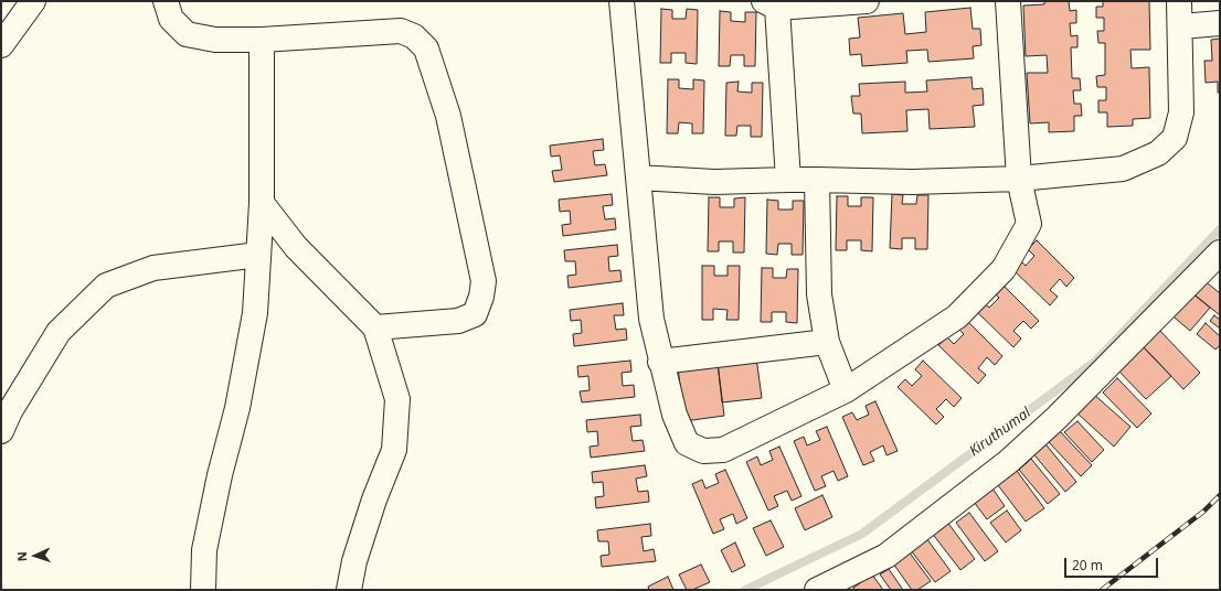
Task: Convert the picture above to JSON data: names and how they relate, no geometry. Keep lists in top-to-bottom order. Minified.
{"water":["Kiruthumal"],"scale_bar":"20 m","north":"left"}
